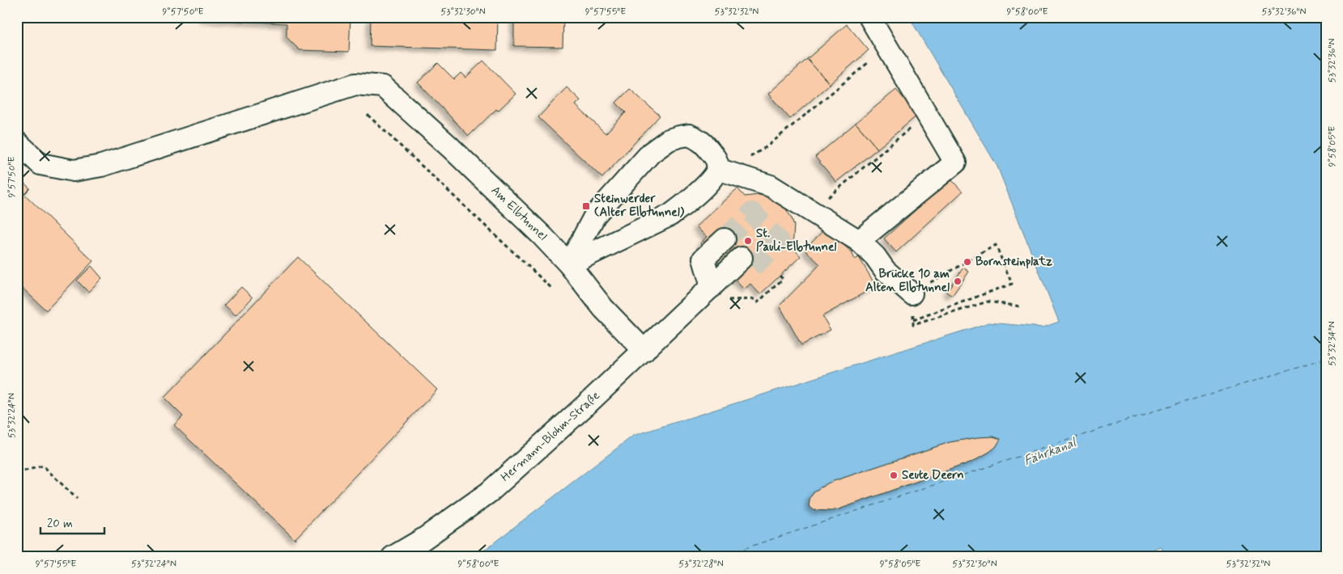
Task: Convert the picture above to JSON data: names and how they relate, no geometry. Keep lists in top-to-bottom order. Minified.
{"streets":{"street":["Am Elbtunnel","Hermann-Blohm-Straße"]},"crossings":[["Am Elbtunnel","Hermann-Blohm-Straße"]],"water":["Fährkanal"],"places":{"transit":["Steinwerder (Alter Elbtunnel)"],"other":["St. Pauli-Elbtunnel","Bornsteinplatz","Brücke 10 am Alten Elbtunnel","Seute Deern"]},"scale_bar":"20 m","coordinates":["9°57'50\"E","53°32'30\"N","9°57'55\"E","53°32'32\"N","9°58'00\"E","53°32'36\"N","9°58'05\"E","53°32'34\"N","53°32'24\"N","53°32'28\"N"]}
